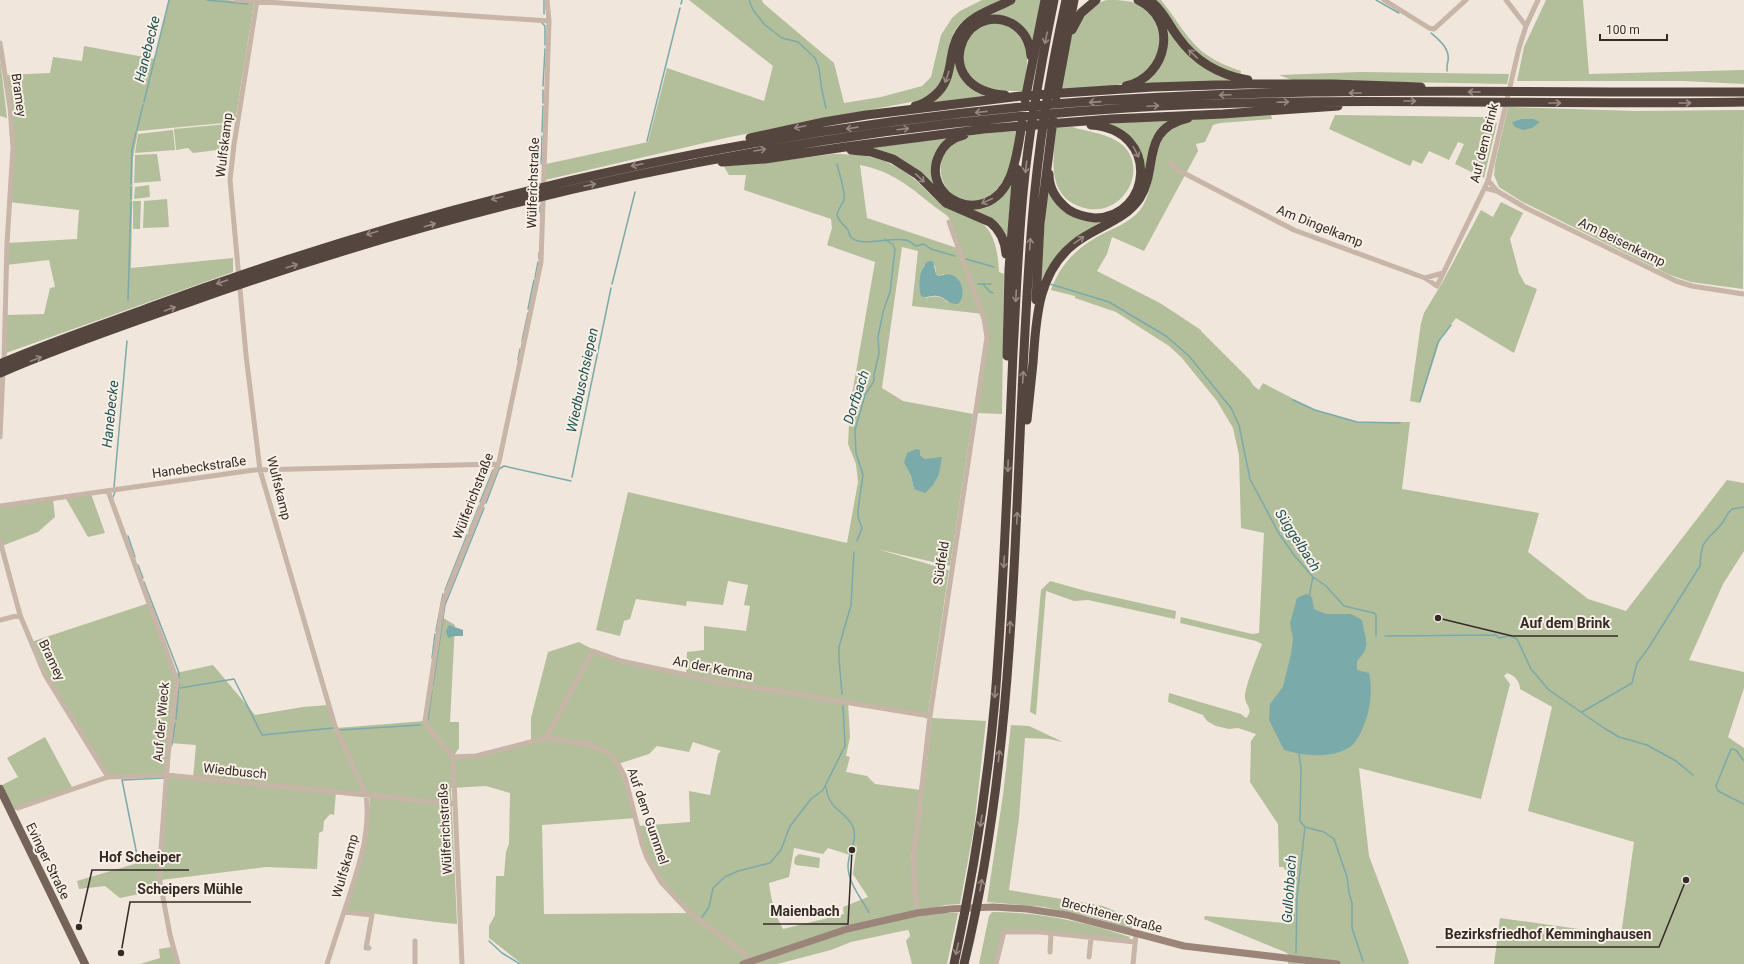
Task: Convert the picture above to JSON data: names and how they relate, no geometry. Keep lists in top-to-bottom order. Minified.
{"streets":{"main road":["Evinger Straße"],"street":["Bramey","Auf dem Brink","Wulfskamp","Wülferichstraße","Am Dingelkamp","Am Beisenkamp","Hanebeckstraße","Südfeld","An der Kemna","Auf der Wieck","Wiedbusch","Auf dem Gummel","Brechtener Straße"]},"crossings":[["Bramey","Wiedbusch"],["Auf dem Brink","Am Dingelkamp"],["Auf dem Brink","Am Beisenkamp"],["Wulfskamp","Hanebeckstraße"],["Wulfskamp","Wiedbusch"],["Wülferichstraße","Hanebeckstraße"],["Wülferichstraße","Wiedbusch"],["Wülferichstraße","Auf dem Gummel"],["Hanebeckstraße","Auf der Wieck"],["Südfeld","An der Kemna"],["Südfeld","Brechtener Straße"],["An der Kemna","Auf dem Gummel"],["Auf der Wieck","Wiedbusch"],["Auf dem Gummel","Brechtener Straße"]],"water":["Hanebecke","Wiedbuschsiepen","Dorfbach","Süggelbach","Gullohbach"],"places":["Auf dem Brink","Maienbach","Bezirksfriedhof Kemminghausen","Hof Scheiper","Scheipers Mühle"],"scale_bar":"100 m"}
